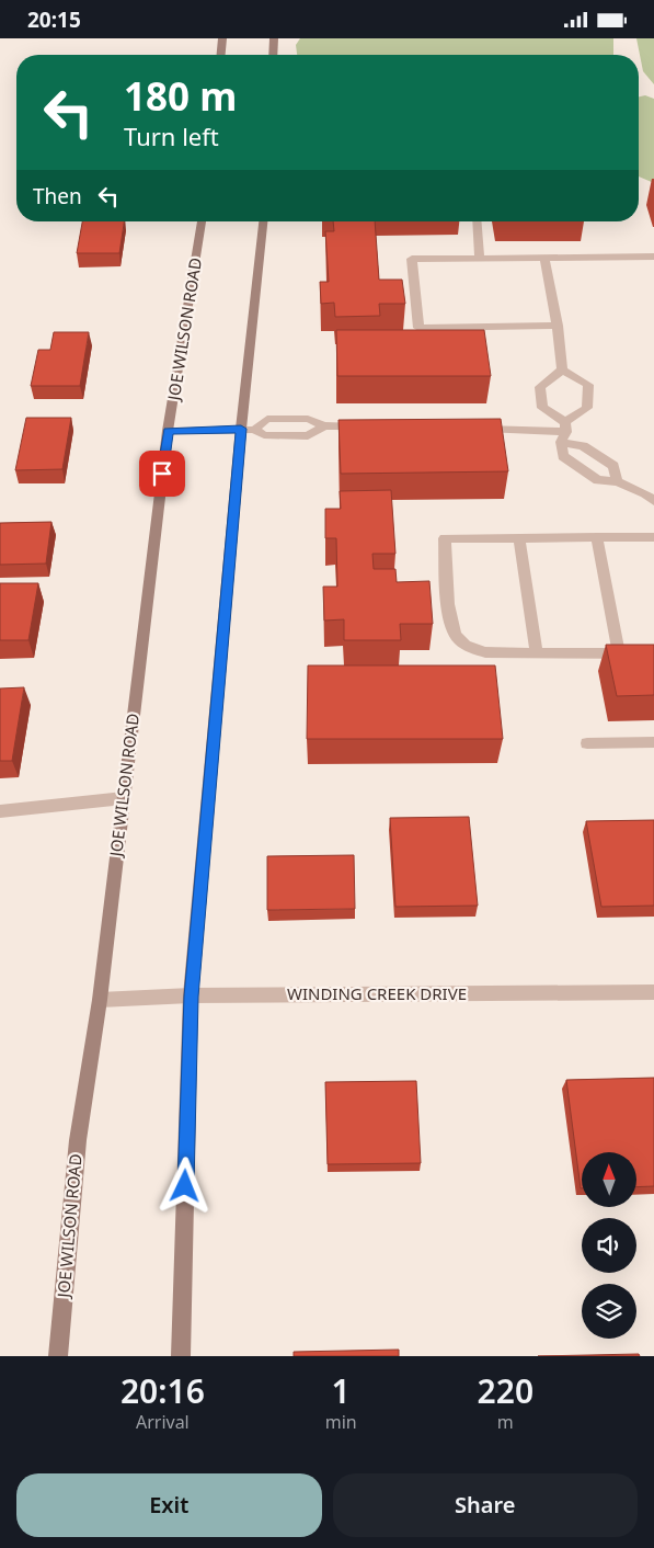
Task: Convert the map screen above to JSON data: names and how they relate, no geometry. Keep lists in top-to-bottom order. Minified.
{"streets":{"main road":["JOE WILSON ROAD"],"street":["WINDING CREEK DRIVE"]},"crossings":[["JOE WILSON ROAD","WINDING CREEK DRIVE"]],"north":"top","page":{"status":"20:15","turn":["180 m","Turn left"],"then":"Then","eta":["20:16","Arrival","1","min","220","m"],"buttons":["Exit","Share"]}}
